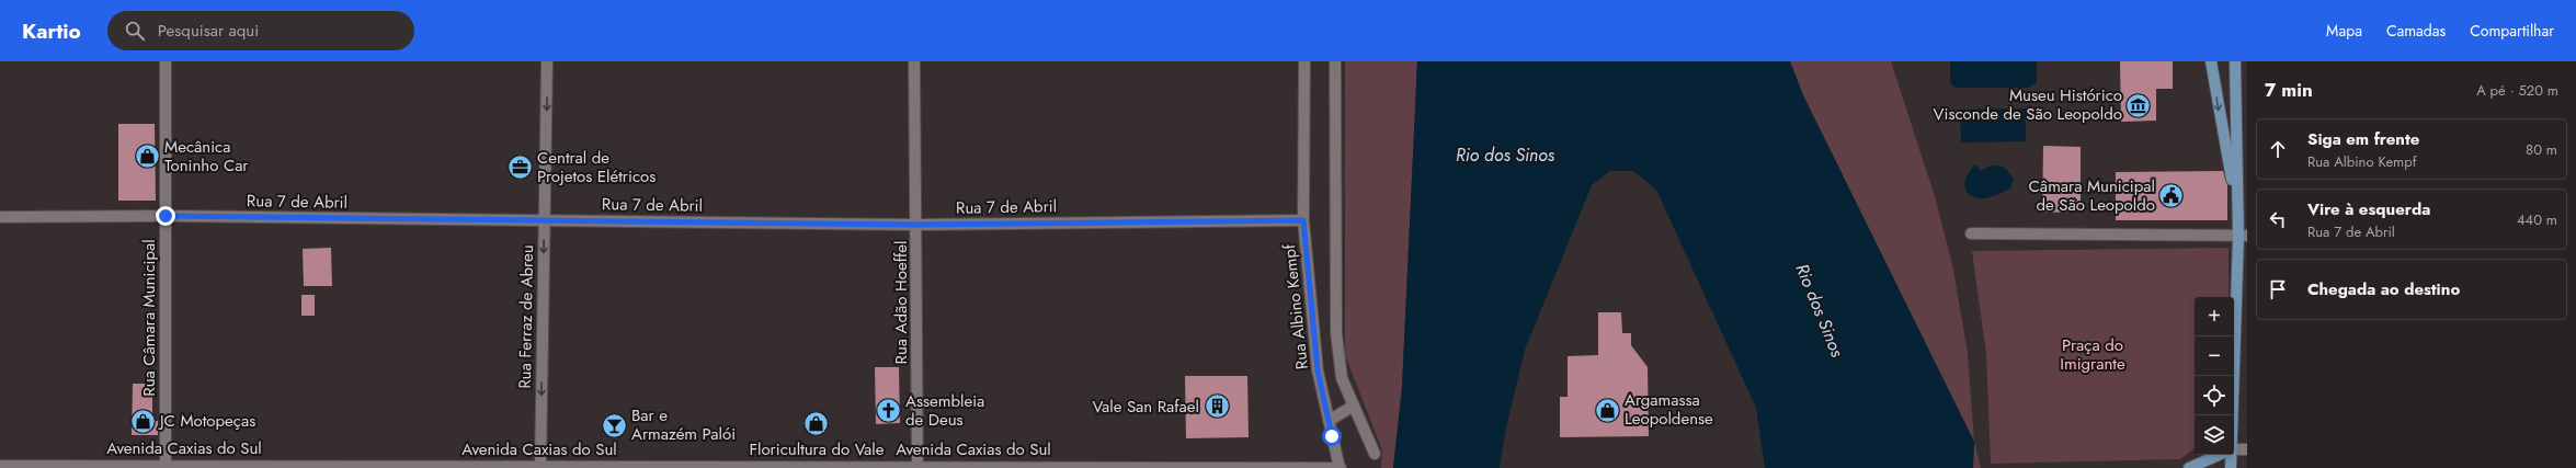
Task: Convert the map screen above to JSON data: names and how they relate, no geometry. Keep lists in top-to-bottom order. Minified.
{"streets":{"street":["Rua 7 de Abril","Rua Adão Hoeffel","Rua Albino Kempf","Rua Ferraz de Abreu","Rua Câmara Municipal","Avenida Caxias do Sul"]},"crossings":[["Rua 7 de Abril","Rua Adão Hoeffel"],["Rua 7 de Abril","Rua Albino Kempf"],["Rua 7 de Abril","Rua Ferraz de Abreu"],["Rua 7 de Abril","Rua Câmara Municipal"],["Rua Adão Hoeffel","Avenida Caxias do Sul"],["Rua Albino Kempf","Avenida Caxias do Sul"],["Rua Ferraz de Abreu","Avenida Caxias do Sul"],["Rua Câmara Municipal","Avenida Caxias do Sul"]],"one_way":["Rua Ferraz de Abreu"],"water":["Rio dos Sinos"],"parks":["Praça do Imigrante"],"places":{"museum":["Museu Histórico Visconde de São Leopoldo"],"shop":["Mecânica Toninho Car","Argamassa Leopoldense","JC Motopeças","Floricultura do Vale"],"office":["Central de Projetos Elétricos"],"public building":["Câmara Municipal de São Leopoldo"],"building":["Vale San Rafael"],"church":["Assembleia de Deus"],"bar":["Bar e Armazém Palói"]},"page":{"header":"Kartio","search":"Pesquisar aqui","nav":["Mapa","Camadas","Compartilhar"],"heading":["7 min","A pé · 520 m"],"list":[["Siga em frente","Rua Albino Kempf","80 m"],["Vire à esquerda","Rua 7 de Abril","440 m"],"Chegada ao destino"],"map_buttons":["+","−"]}}
